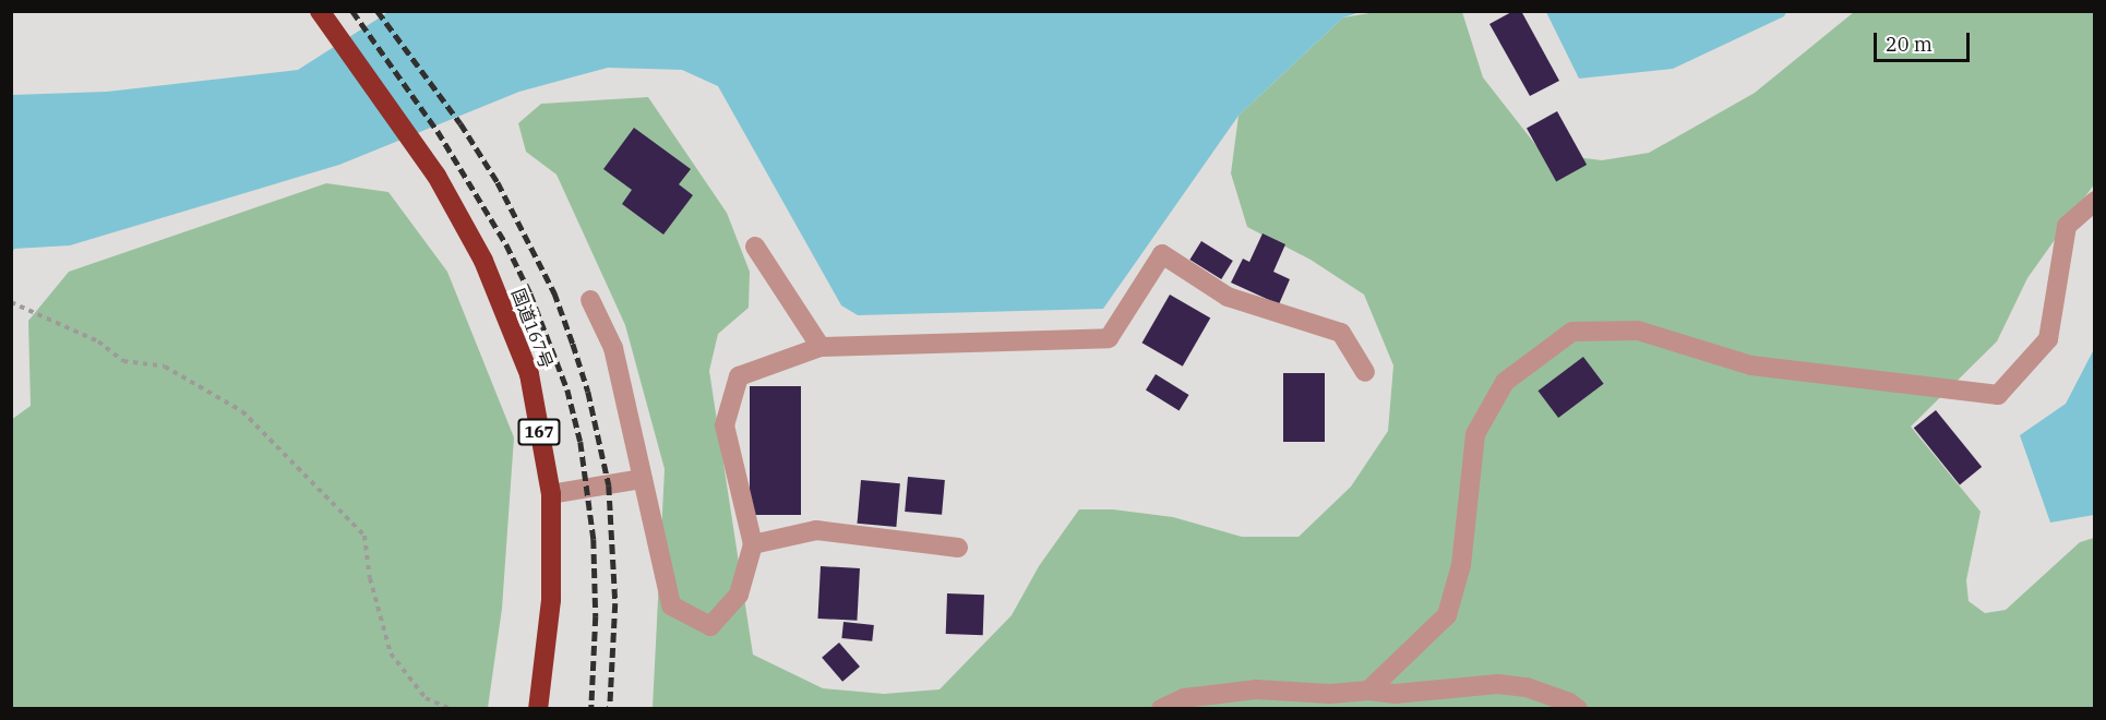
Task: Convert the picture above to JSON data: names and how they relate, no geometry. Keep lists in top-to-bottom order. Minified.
{"streets":{"highway":["国道167号","167"]},"scale_bar":"20 m"}
